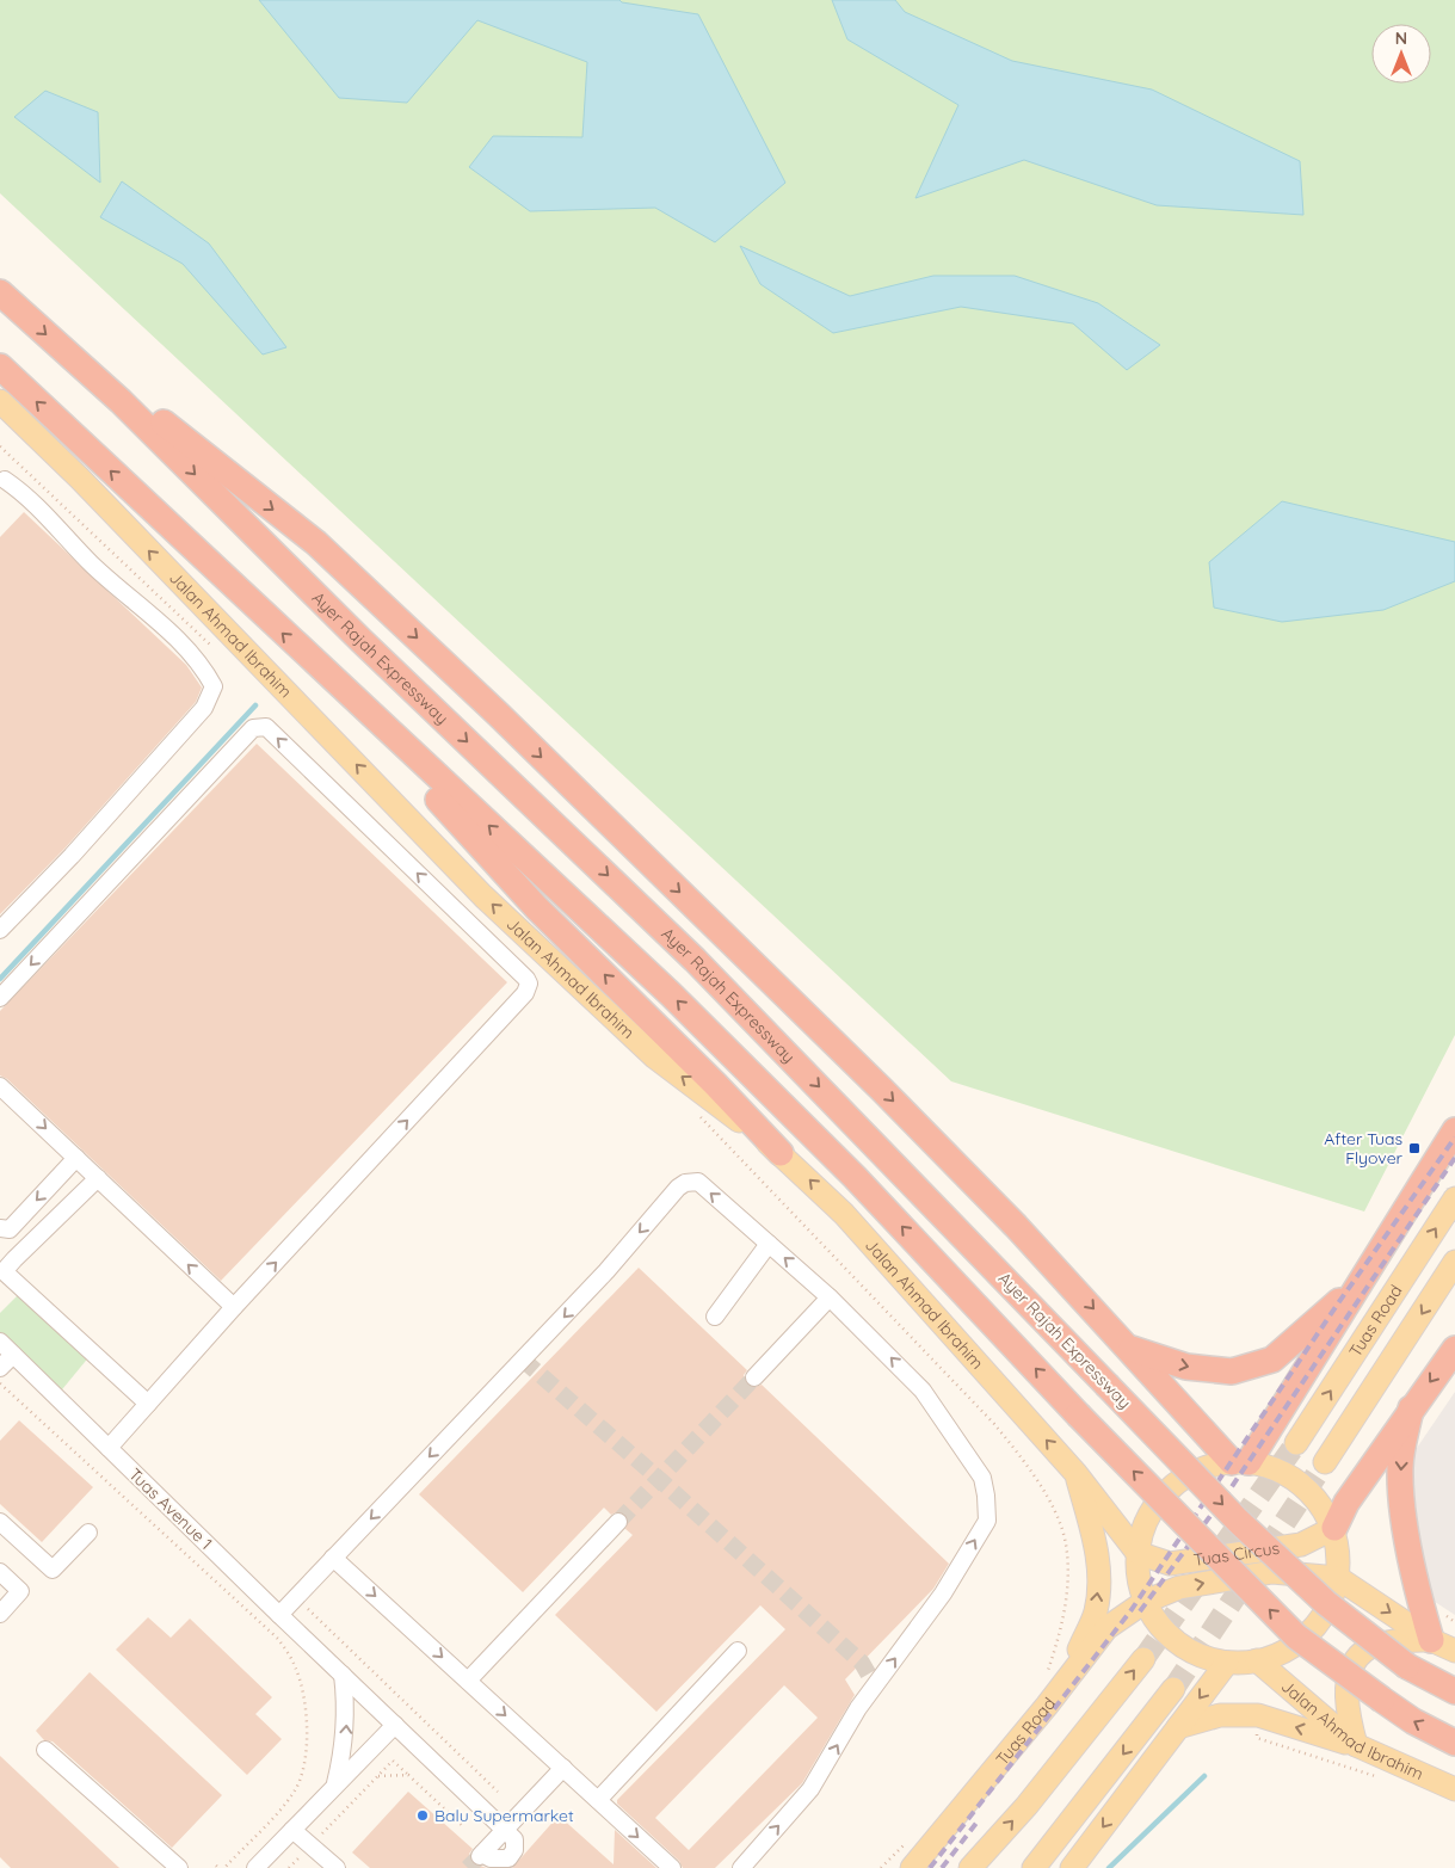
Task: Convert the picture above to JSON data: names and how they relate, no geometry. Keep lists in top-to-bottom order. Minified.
{"streets":{"highway":["Ayer Rajah Expressway"],"main road":["Jalan Ahmad Ibrahim","Tuas Road","Tuas Circus"],"street":["Tuas Avenue 1"]},"crossings":[["Jalan Ahmad Ibrahim","Tuas Circus"],["Tuas Road","Tuas Circus"]],"one_way":["Jalan Ahmad Ibrahim"],"places":{"transit":["After Tuas Flyover"],"other":["Balu Supermarket"]},"north":"top"}
